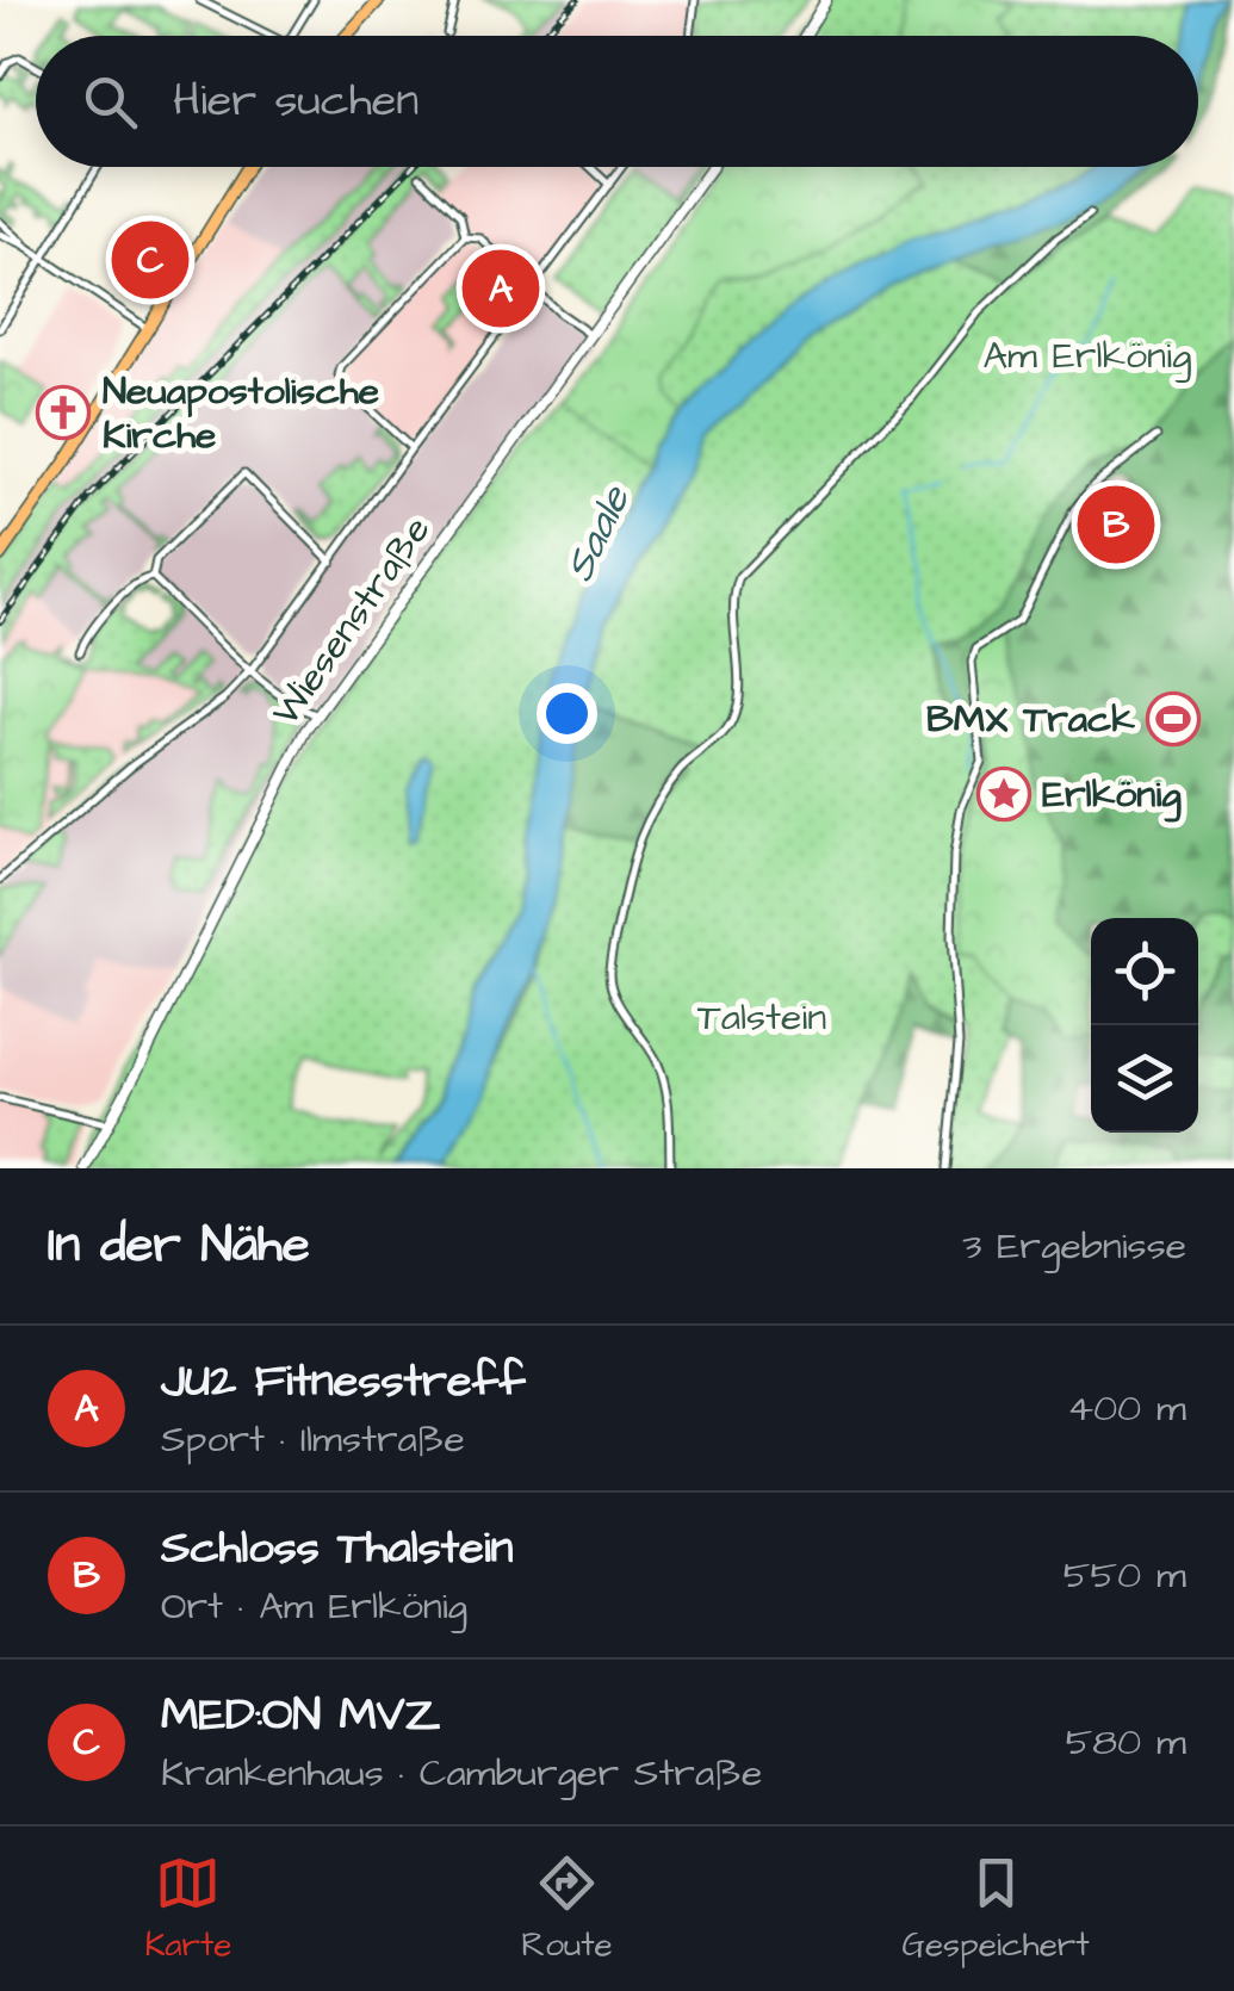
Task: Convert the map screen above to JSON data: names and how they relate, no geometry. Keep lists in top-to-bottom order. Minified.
{"streets":{"street":["Wiesenstraße"]},"water":["Saale"],"parks":["Am Erlkönig","Talstein"],"places":{"church":["Neuapostolische Kirche"],"sports":["BMX Track"],"place":["Erlkönig"]},"page":{"search":"Hier suchen","pins":["C","A","B"],"heading":["In der Nähe","3 Ergebnisse"],"list":[{"mark":"A","name":"JU2 Fitnesstreff","note":"Sport · Ilmstraße","value":"400 m"},{"mark":"B","name":"Schloss Thalstein","note":"Ort · Am Erlkönig","value":"550 m"},{"mark":"C","name":"MED:ON MVZ","note":"Krankenhaus · Camburger Straße","value":"580 m"}],"nav":["Karte","Route","Gespeichert"]}}
